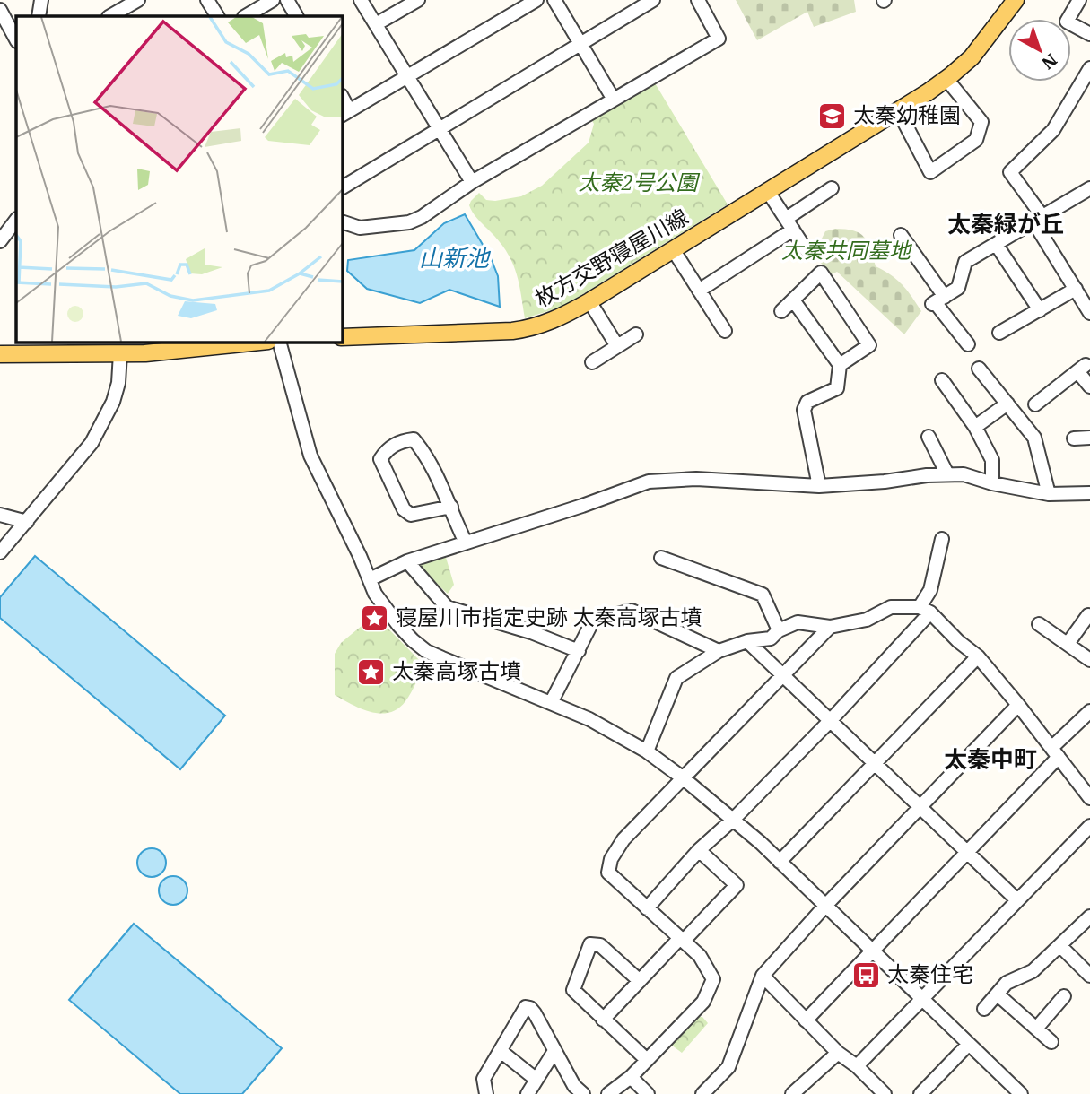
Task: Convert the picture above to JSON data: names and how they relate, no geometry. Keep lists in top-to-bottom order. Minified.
{"streets":{"main road":["枚方交野寝屋川線"]},"districts":["太秦緑が丘","太秦中町"],"water":["山新池"],"parks":["太秦2号公園","太秦共同墓地"],"places":{"school or university":["太秦幼稚園"],"place":["寝屋川市指定史跡 太秦高塚古墳","太秦高塚古墳"],"bus stop":["太秦住宅"]},"north":"bottom right"}
